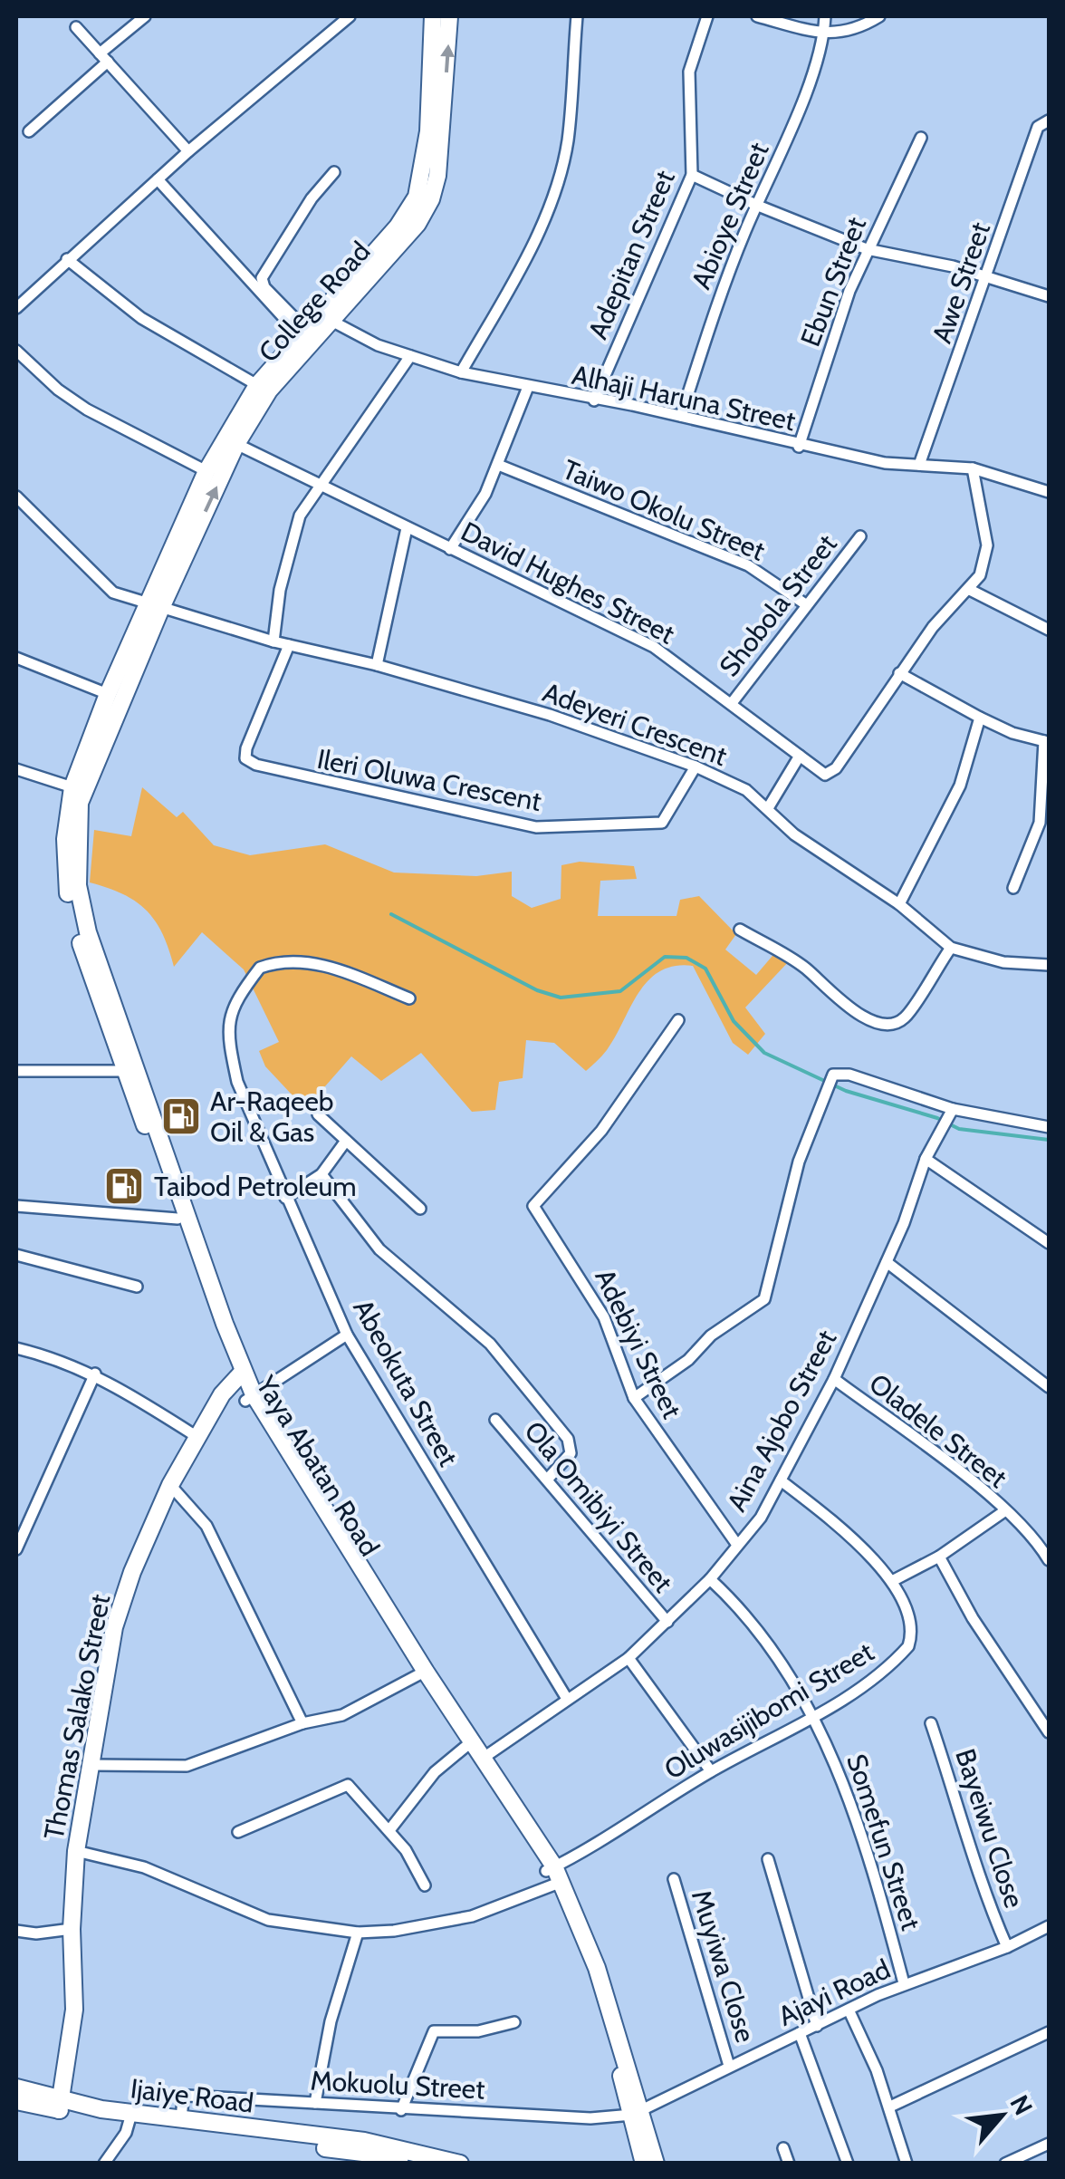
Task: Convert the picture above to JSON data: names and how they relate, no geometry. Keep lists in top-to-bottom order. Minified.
{"streets":{"main road":["College Road","Yaya Abatan Road","Thomas Salako Street","Ijaiye Road"],"street":["Abioye Street","Adepitan Street","Ebun Street","Awe Street","Alhaji Haruna Street","Taiwo Okolu Street","David Hughes Street","Shobola Street","Adeyeri Crescent","Ileri Oluwa Crescent","Adebiyi Street","Abeokuta Street","Aina Ajobo Street","Oladele Street","Ola Omibiyi Street","Oluwasijibomi Street","Bayeiwu Close","Somefun Street","Muyiwa Close","Ajayi Road","Mokuolu Street"]},"crossings":[["Abioye Street","Alhaji Haruna Street"],["Adepitan Street","Alhaji Haruna Street"],["Ebun Street","Alhaji Haruna Street"],["Awe Street","Alhaji Haruna Street"],["College Road","Alhaji Haruna Street"],["College Road","David Hughes Street"],["College Road","Adeyeri Crescent"],["College Road","Yaya Abatan Road"],["Alhaji Haruna Street","David Hughes Street"],["Taiwo Okolu Street","Shobola Street"],["David Hughes Street","Shobola Street"],["Adeyeri Crescent","Ileri Oluwa Crescent"],["Adeyeri Crescent","Yaya Abatan Road"],["Adebiyi Street","Aina Ajobo Street"],["Abeokuta Street","Aina Ajobo Street"],["Aina Ajobo Street","Oladele Street"],["Aina Ajobo Street","Yaya Abatan Road"],["Aina Ajobo Street","Ola Omibiyi Street"],["Aina Ajobo Street","Oluwasijibomi Street"],["Aina Ajobo Street","Somefun Street"],["Yaya Abatan Road","Oluwasijibomi Street"],["Yaya Abatan Road","Thomas Salako Street"],["Yaya Abatan Road","Ajayi Road"],["Yaya Abatan Road","Mokuolu Street"],["Oluwasijibomi Street","Thomas Salako Street"],["Oluwasijibomi Street","Somefun Street"],["Thomas Salako Street","Ijaiye Road"],["Bayeiwu Close","Ajayi Road"],["Somefun Street","Ajayi Road"],["Muyiwa Close","Ajayi Road"],["Ajayi Road","Mokuolu Street"],["Mokuolu Street","Ijaiye Road"]],"places":{"fuel station":["Ar-Raqeeb Oil & Gas","Taibod Petroleum"]},"north":"top right"}
